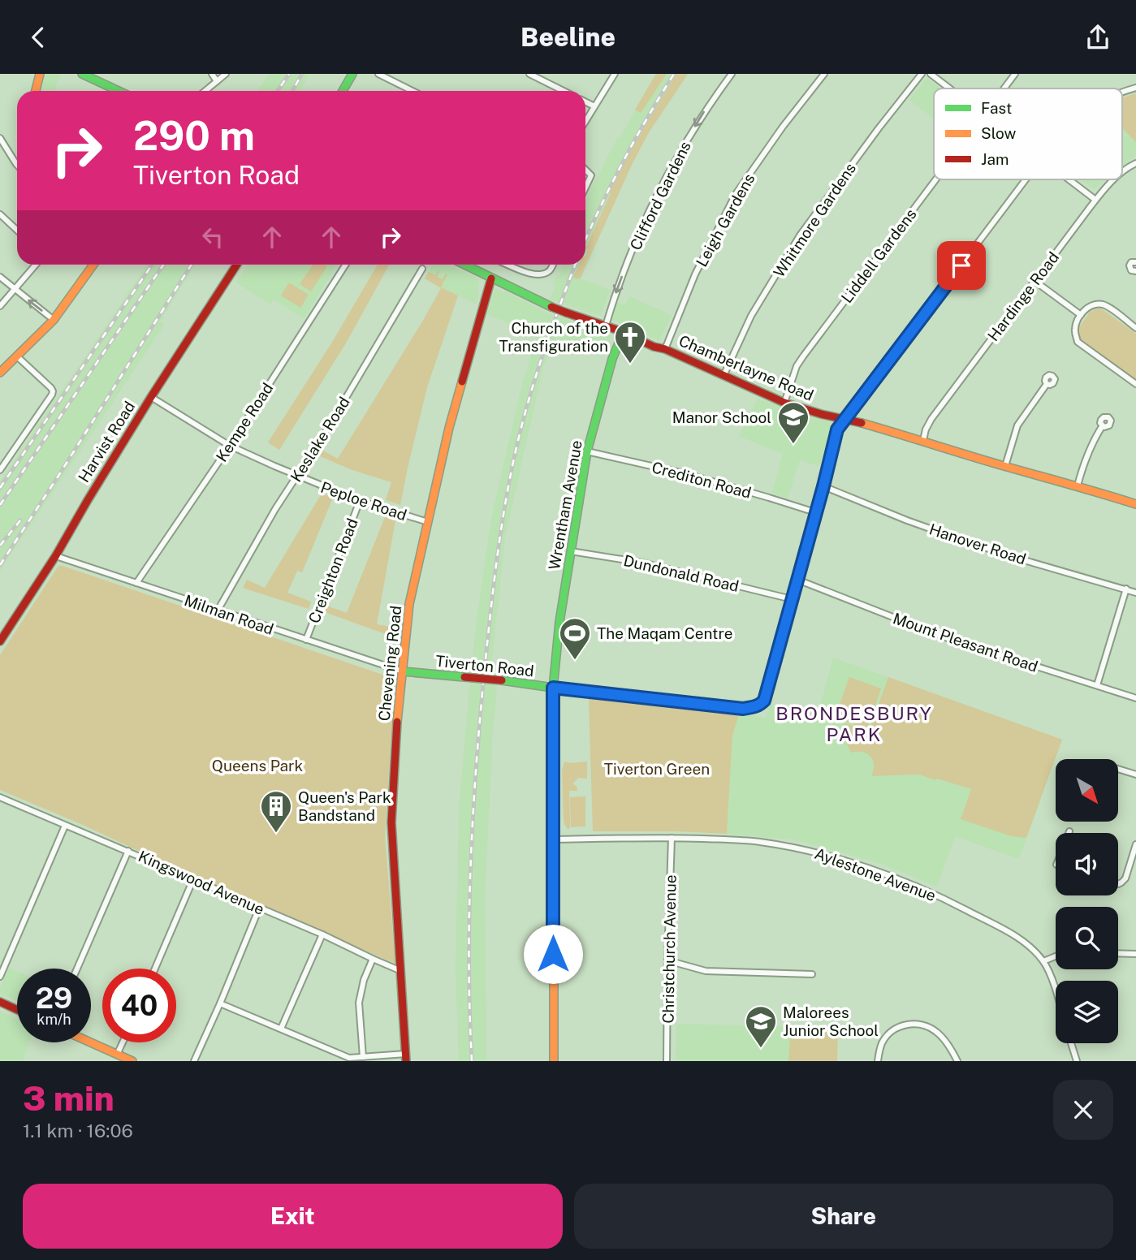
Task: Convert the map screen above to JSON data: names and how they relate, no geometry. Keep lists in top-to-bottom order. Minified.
{"streets":{"street":["Clifford Gardens","Leigh Gardens","Whitmore Gardens","Liddell Gardens","Hardinge Road","Chamberlayne Road","Kempe Road","Keslake Road","Harvist Road","Crediton Road","Peploe Road","Wrentham Avenue","Hanover Road","Creighton Road","Dundonald Road","Milman Road","Mount Pleasant Road","Chevening Road","Tiverton Road","Aylestone Avenue","Kingswood Avenue","Christchurch Avenue"]},"crossings":[["Clifford Gardens","Chamberlayne Road"],["Leigh Gardens","Chamberlayne Road"],["Whitmore Gardens","Chamberlayne Road"],["Liddell Gardens","Chamberlayne Road"],["Hardinge Road","Chamberlayne Road"],["Chamberlayne Road","Wrentham Avenue"],["Chamberlayne Road","Chevening Road"],["Kempe Road","Peploe Road"],["Kempe Road","Milman Road"],["Keslake Road","Peploe Road"],["Keslake Road","Milman Road"],["Harvist Road","Peploe Road"],["Harvist Road","Milman Road"],["Crediton Road","Wrentham Avenue"],["Peploe Road","Creighton Road"],["Peploe Road","Chevening Road"],["Wrentham Avenue","Dundonald Road"],["Wrentham Avenue","Tiverton Road"],["Wrentham Avenue","Aylestone Avenue"],["Creighton Road","Milman Road"],["Dundonald Road","Tiverton Road"],["Milman Road","Chevening Road"],["Milman Road","Tiverton Road"],["Chevening Road","Tiverton Road"],["Chevening Road","Kingswood Avenue"],["Aylestone Avenue","Christchurch Avenue"]],"one_way":["Clifford Gardens"],"districts":["BRONDESBURY PARK"],"parks":["Queens Park","Tiverton Green"],"places":{"church":["Church of the Transfiguration"],"school or university":["Manor School","Malorees Junior School"],"sports":["The Maqam Centre"],"building":["Queen's Park Bandstand"]},"legend":["Fast","Slow","Jam"],"north":"bottom right","page":{"header":"Beeline","turn":["290 m","Tiverton Road"],"speed":"29 km/h","limit":"40","heading":["3 min","1.1 km · 16:06"],"buttons":["Exit","Share"]}}
